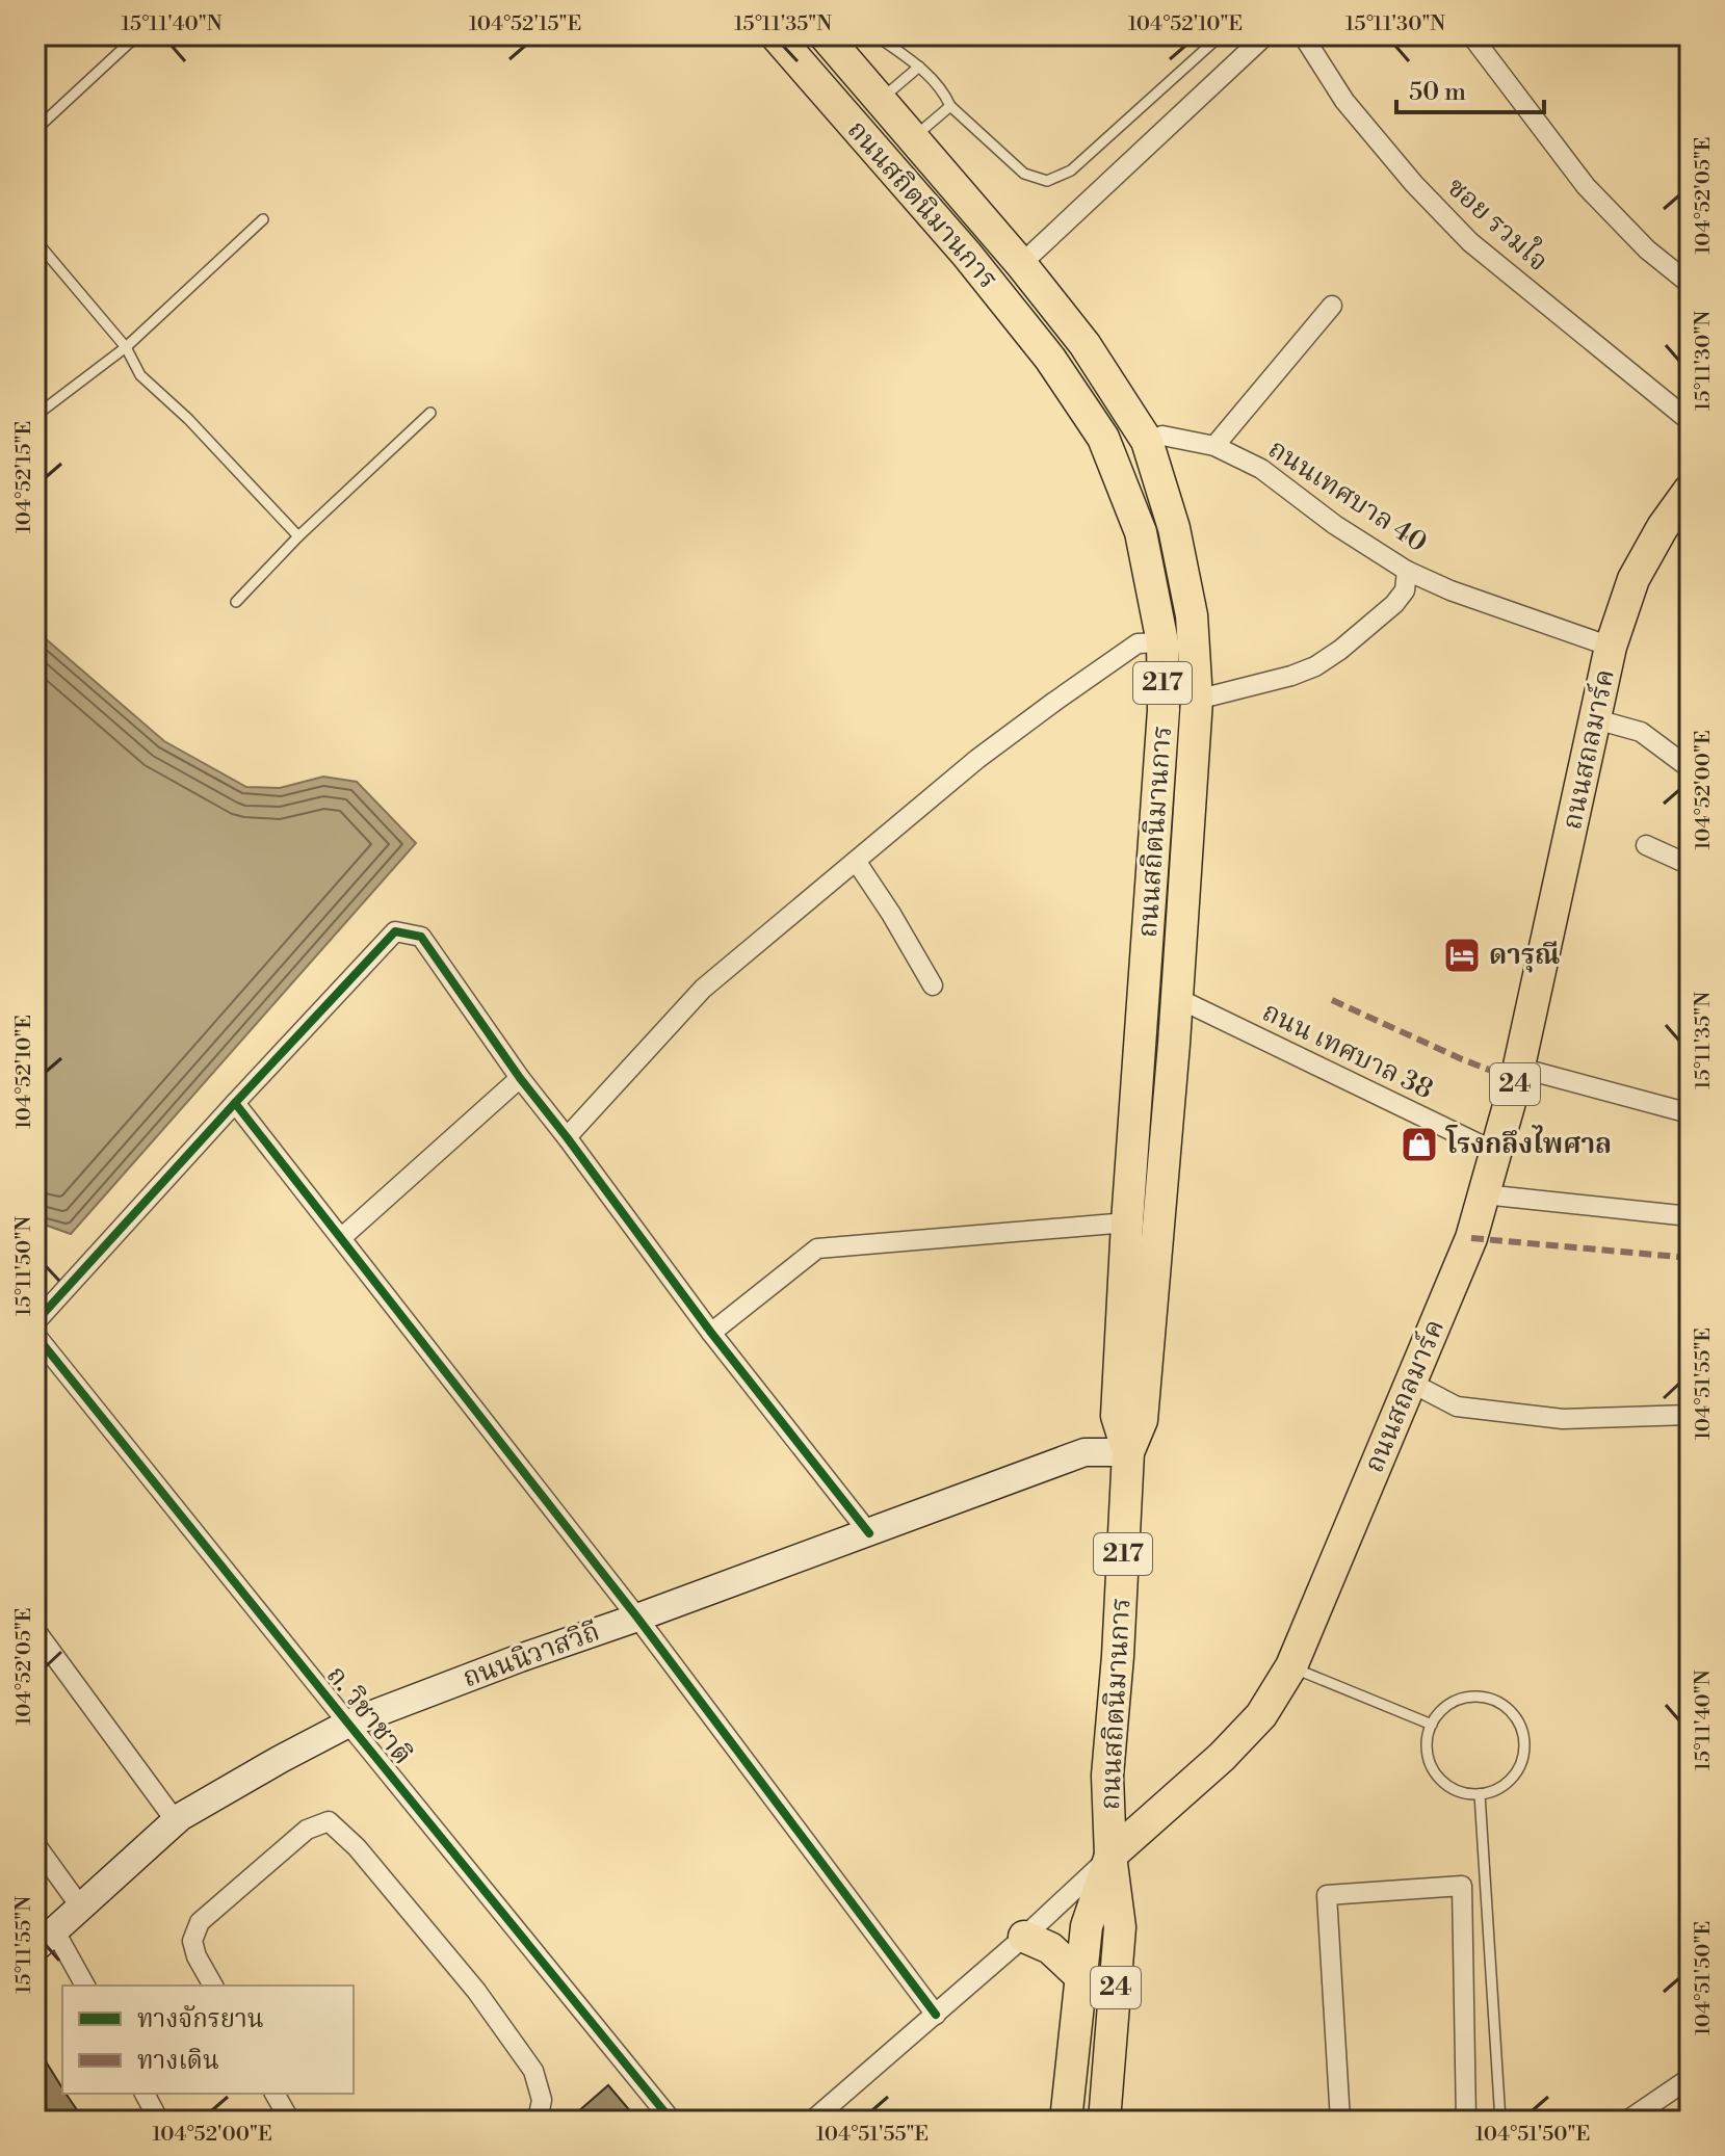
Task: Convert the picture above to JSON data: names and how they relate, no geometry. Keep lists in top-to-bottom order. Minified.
{"streets":{"main road":["ถนนสถิตนิมานการ","217","ถนนสถลมาร์ค","24","ถนนนิวาสวิถี"],"street":["ซอย รวมใจ","ถนนเทศบาล 40","ถนน เทศบาล 38","ถ. วิชาชาติ"]},"crossings":[["ถนนสถิตนิมานการ","ถนนเทศบาล 40"],["ถนนสถิตนิมานการ","ถนนสถลมาร์ค"],["ถนนสถิตนิมานการ","ถนน เทศบาล 38"],["ถนนสถิตนิมานการ","ถนนนิวาสวิถี"],["ถนนเทศบาล 40","ถนนสถลมาร์ค"],["ถนนสถลมาร์ค","ถนน เทศบาล 38"],["ถนนนิวาสวิถี","ถ. วิชาชาติ"]],"places":{"hotel":["ดารุณี"],"shop":["โรงกลึงไพศาล"]},"legend":["ทางจักรยาน","ทางเดิน"],"scale_bar":"50 m","coordinates":["15°11'40\"N","104°52'15\"E","15°11'35\"N","104°52'10\"E","15°11'30\"N","104°52'05\"E","104°52'00\"E","15°11'50\"N","104°51'55\"E","15°11'55\"N","104°51'50\"E"]}
